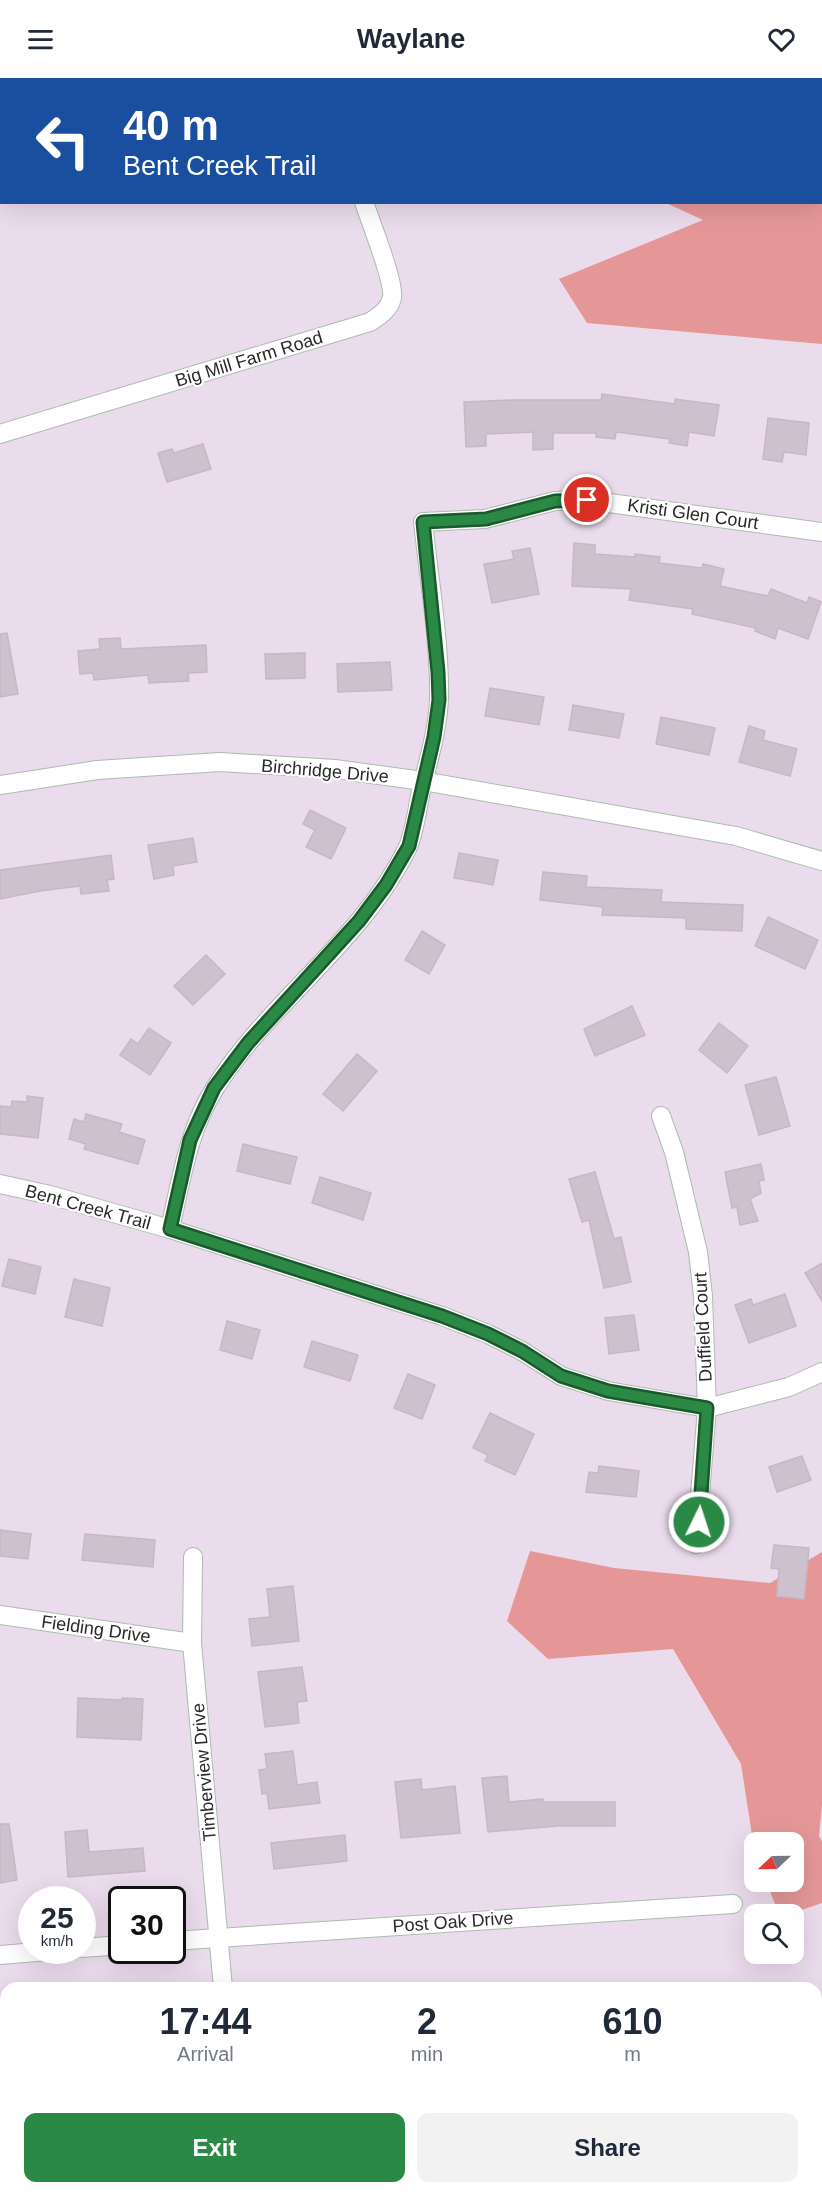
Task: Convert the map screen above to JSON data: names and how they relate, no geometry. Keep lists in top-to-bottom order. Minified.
{"streets":{"street":["Big Mill Farm Road","Kristi Glen Court","Birchridge Drive","Bent Creek Trail","Duffield Court","Fielding Drive","Timberview Drive","Post Oak Drive"]},"crossings":[["Kristi Glen Court","Birchridge Drive"],["Bent Creek Trail","Duffield Court"],["Fielding Drive","Timberview Drive"],["Timberview Drive","Post Oak Drive"]],"north":"left","page":{"header":"Waylane","turn":["40 m","Bent Creek Trail"],"speed":"25 km/h","limit":"30","eta":["17:44","Arrival","2","min","610","m"],"buttons":["Exit","Share"]}}
